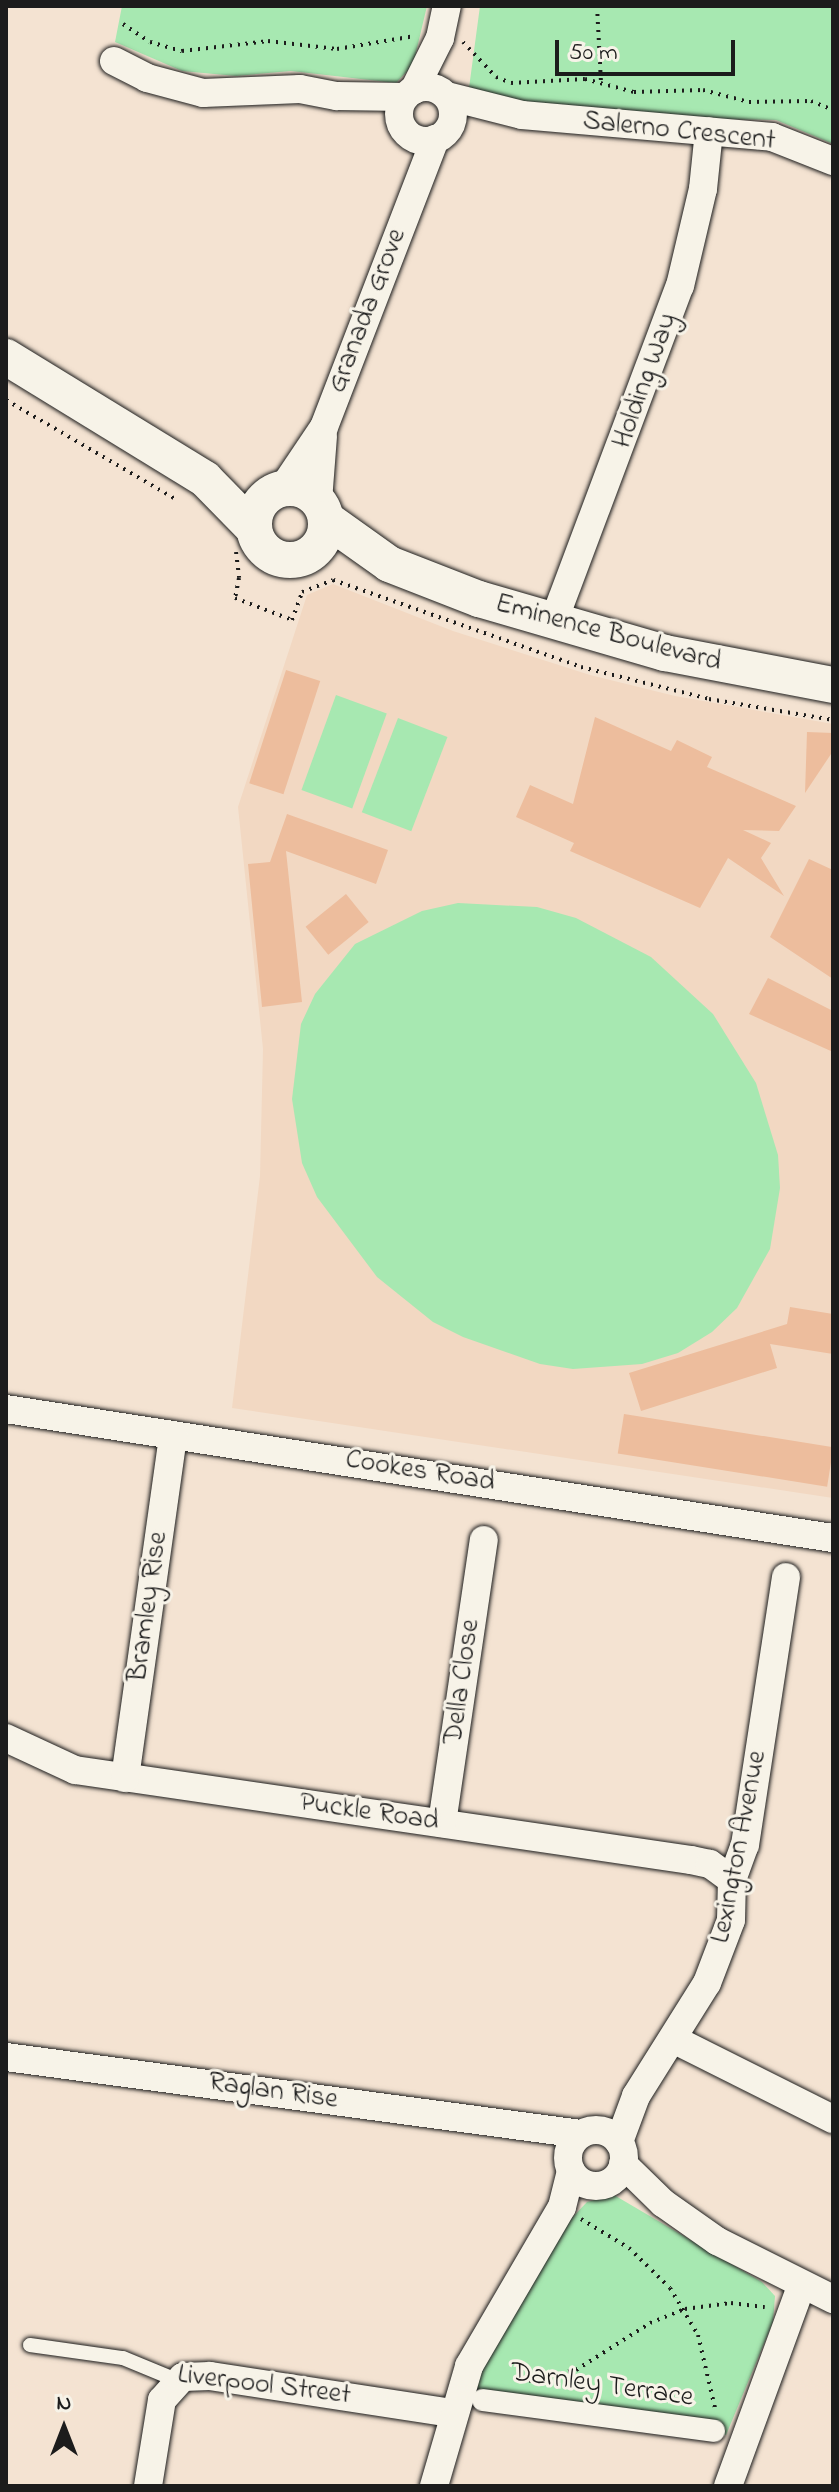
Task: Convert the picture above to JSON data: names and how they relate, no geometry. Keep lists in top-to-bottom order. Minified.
{"streets":{"street":["Salerno Crescent","Granada Grove","Holding Way","Eminence Boulevard","Cookes Road","Bramley Rise","Della Close","Puckle Road","Lexington Avenue","Raglan Rise","Liverpool Street","Darnley Terrace"]},"crossings":[["Salerno Crescent","Granada Grove"],["Salerno Crescent","Holding Way"],["Granada Grove","Eminence Boulevard"],["Holding Way","Eminence Boulevard"],["Cookes Road","Bramley Rise"],["Bramley Rise","Puckle Road"],["Della Close","Puckle Road"],["Puckle Road","Lexington Avenue"],["Lexington Avenue","Raglan Rise"],["Lexington Avenue","Liverpool Street"]],"scale_bar":"50 m","north":"top"}
